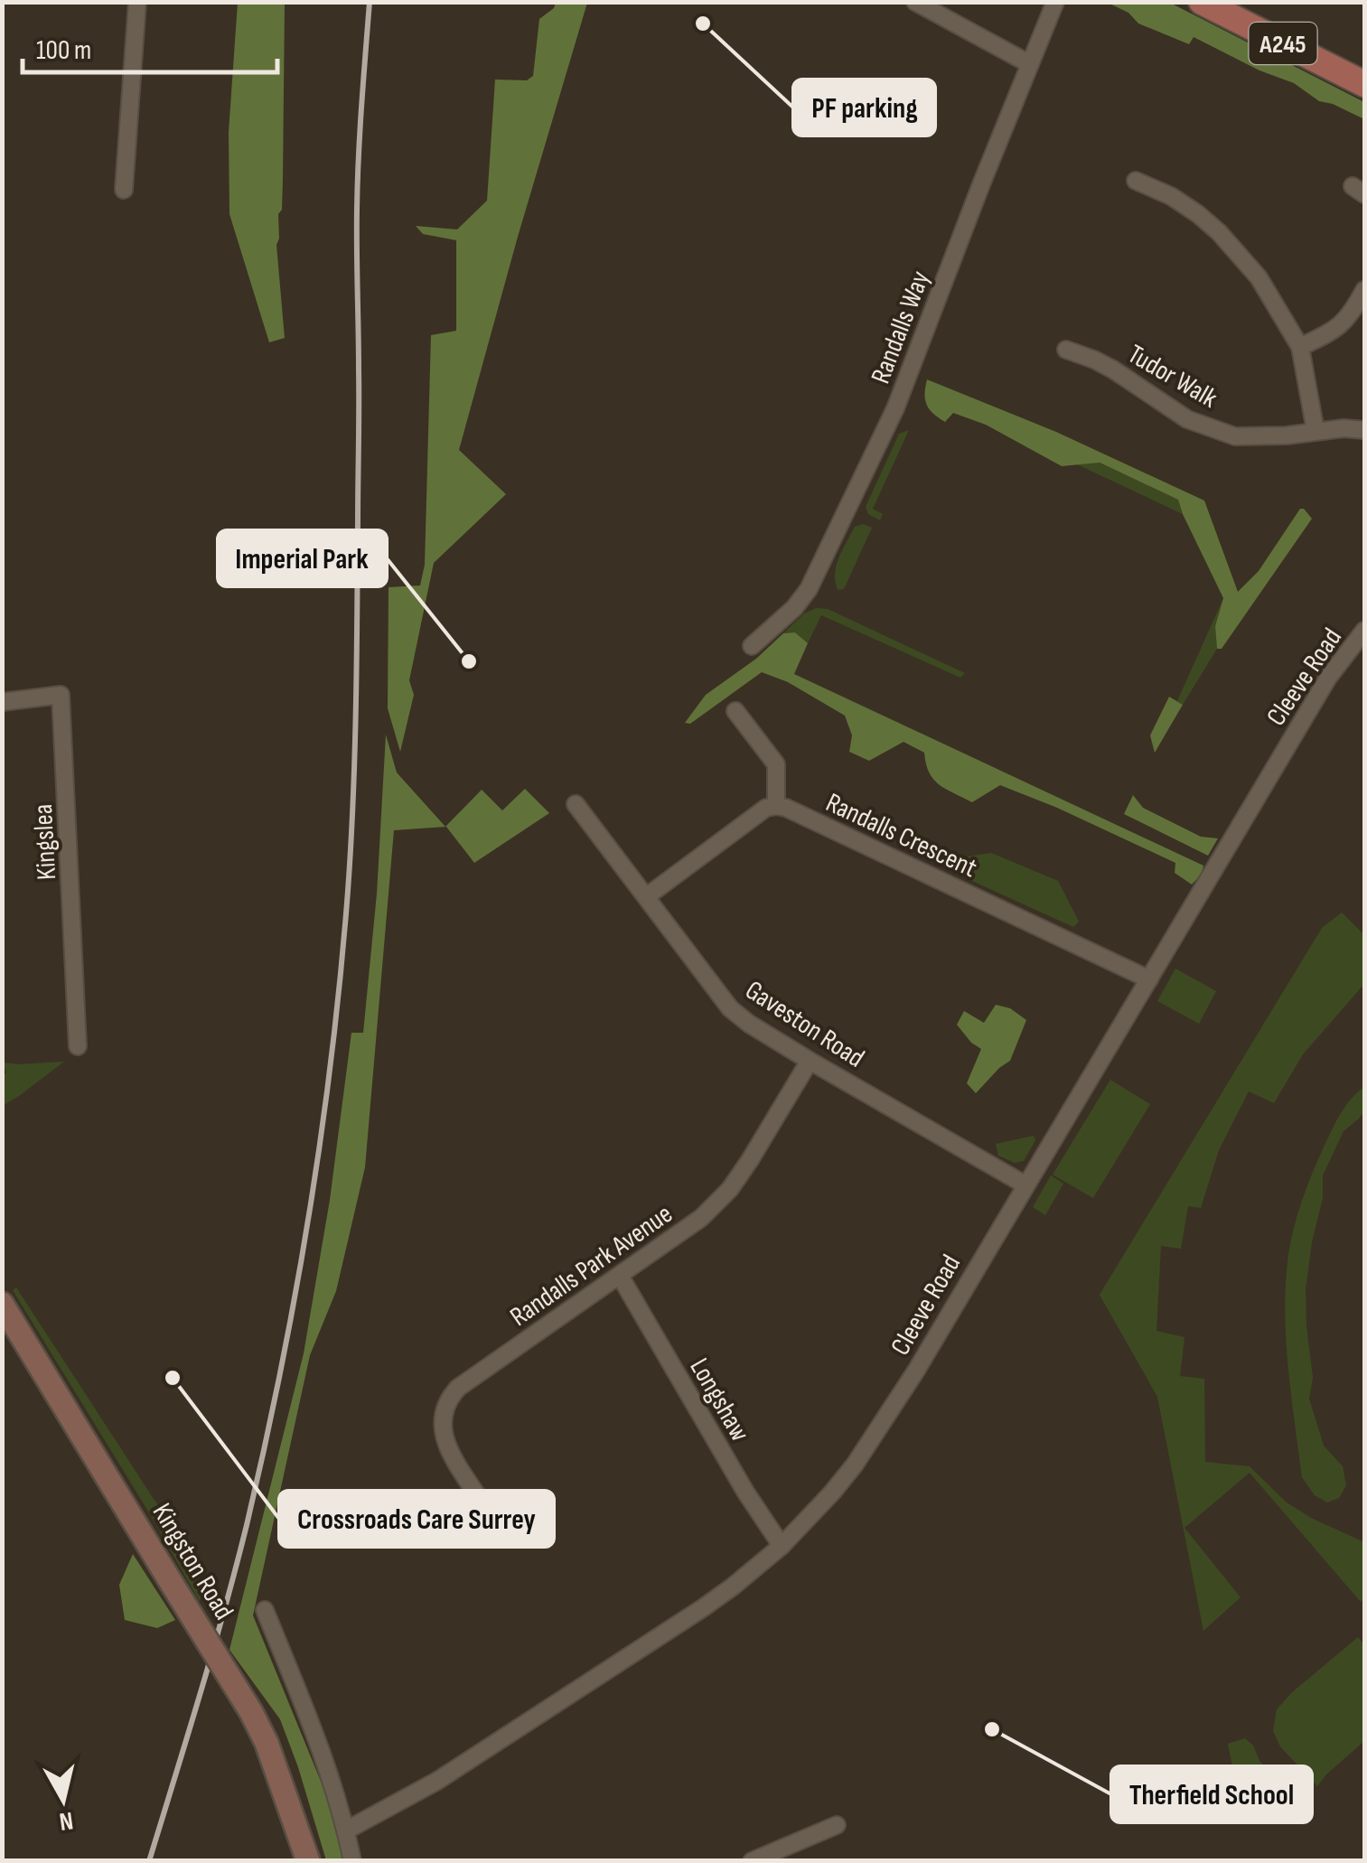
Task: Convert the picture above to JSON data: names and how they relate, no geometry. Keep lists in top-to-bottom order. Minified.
{"streets":{"main road":["A245","Kingston Road"],"street":["Randalls Way","Tudor Walk","Cleeve Road","Randalls Crescent","Kingslea","Gaveston Road","Randalls Park Avenue","Longshaw"]},"crossings":[["Cleeve Road","Randalls Crescent"],["Cleeve Road","Gaveston Road"],["Cleeve Road","Longshaw"],["Cleeve Road","Kingston Road"],["Gaveston Road","Randalls Park Avenue"],["Randalls Park Avenue","Longshaw"]],"places":["PF parking","Imperial Park","Crossroads Care Surrey","Therfield School"],"scale_bar":"100 m","north":"bottom"}
